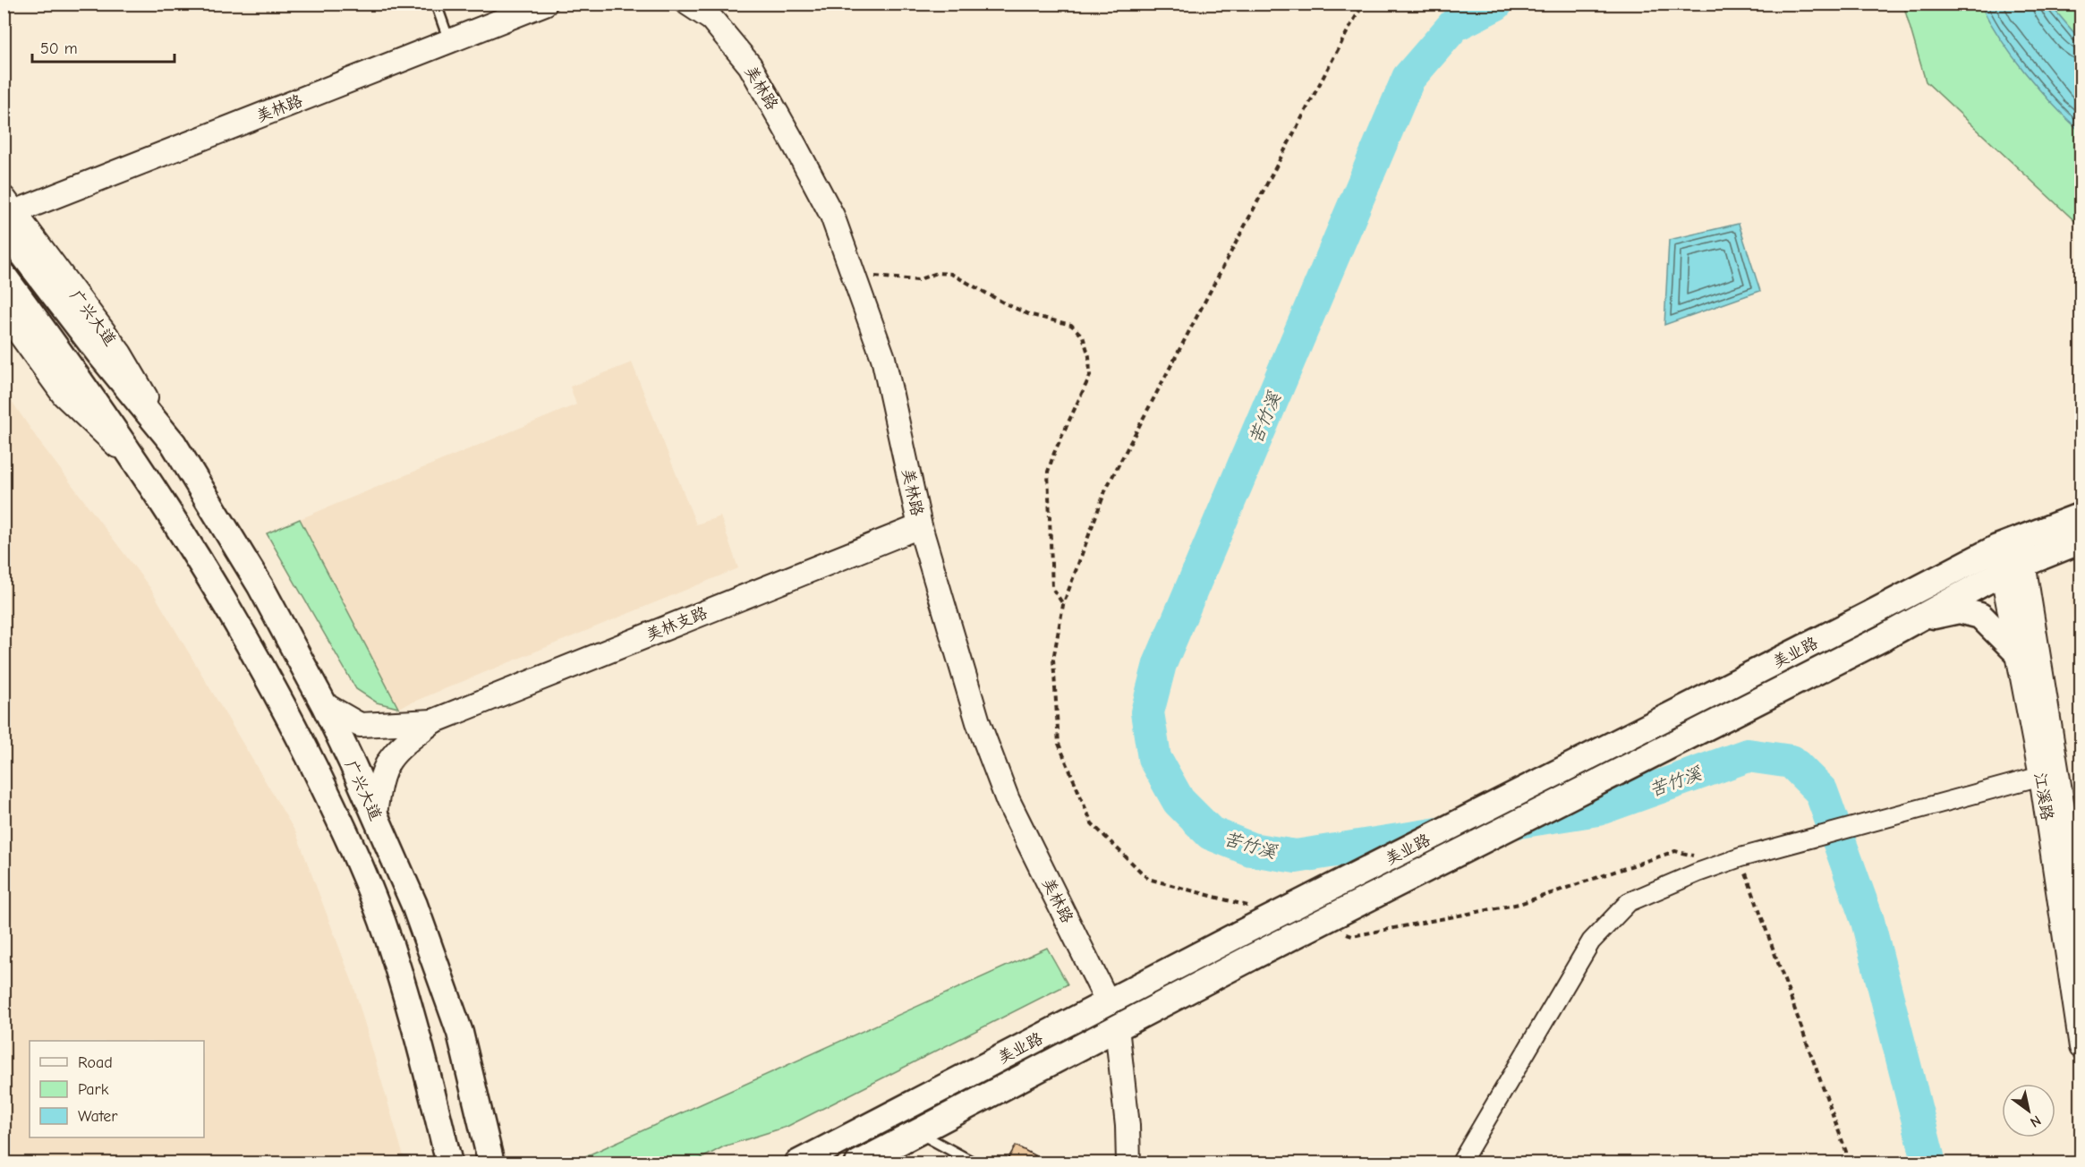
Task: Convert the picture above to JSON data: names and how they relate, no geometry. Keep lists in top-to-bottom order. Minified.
{"streets":{"main road":["广兴大道","美业路"],"street":["美林路","美林支路","江溪路"]},"crossings":[["美林路","广兴大道"],["美林路","美林支路"],["美林路","美业路"],["美业路","江溪路"]],"water":["苦竹溪"],"legend":["Road","Park","Water"],"scale_bar":"50 m","north":"bottom right"}
